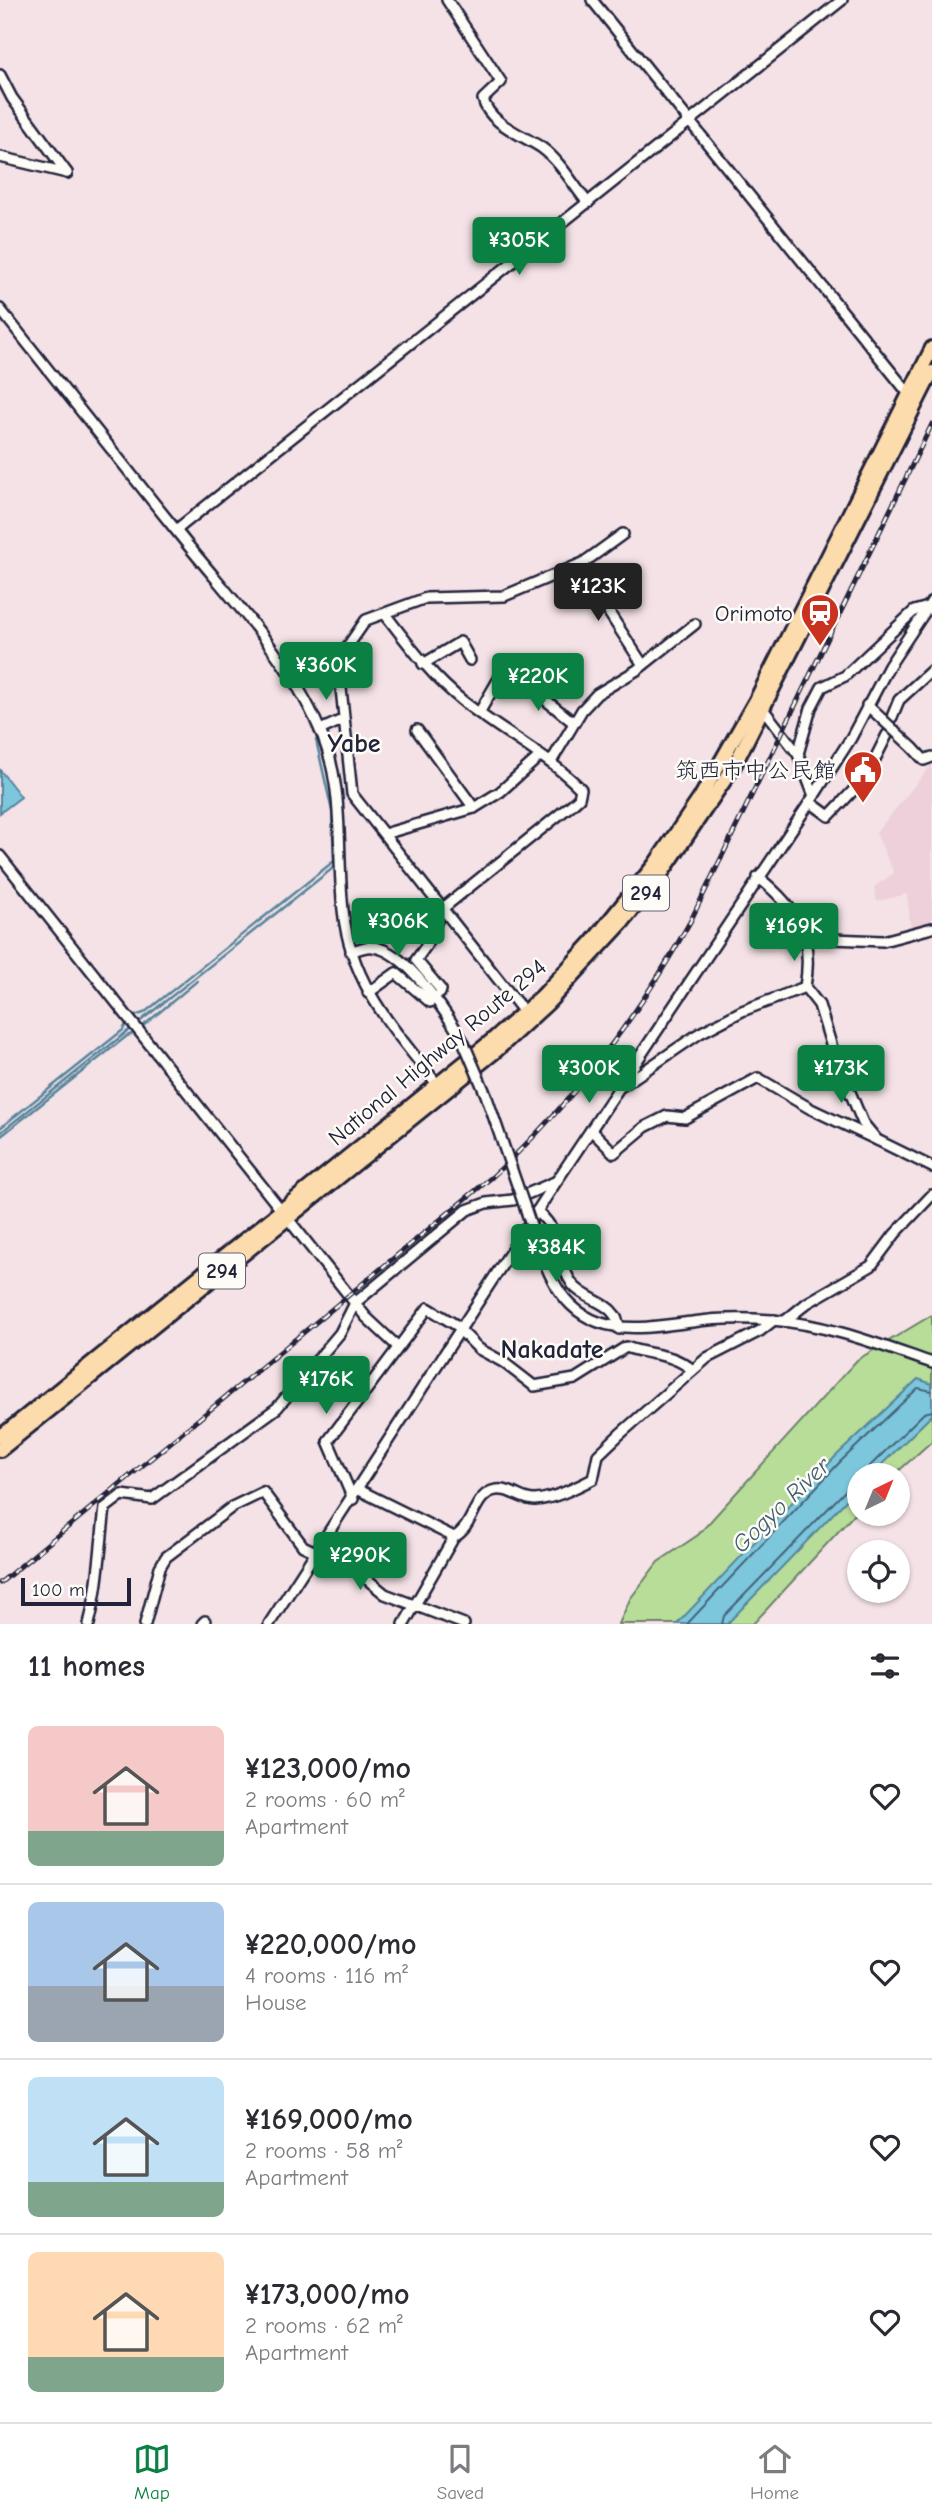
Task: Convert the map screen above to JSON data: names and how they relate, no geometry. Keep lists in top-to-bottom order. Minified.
{"streets":{"highway":["294","National Highway Route 294"]},"districts":["Yabe","Nakadate"],"water":["Gogyo River"],"places":{"station":["Orimoto"],"public building":["筑西市中公民館"]},"scale_bar":"100 m","north":"top right","page":{"price":["¥305K","¥123K","¥360K","¥220K","¥306K","¥169K","¥300K","¥173K","¥384K","¥176K","¥290K"],"scale":"100 m","heading":"11 homes","list":[{"name":"¥123,000/mo","note":"2 rooms · 60 m² · Apartment"},{"name":"¥220,000/mo","note":"4 rooms · 116 m² · House"},{"name":"¥169,000/mo","note":"2 rooms · 58 m² · Apartment"},{"name":"¥173,000/mo","note":"2 rooms · 62 m² · Apartment"}],"tabs":["Map","Saved","Home"]}}
